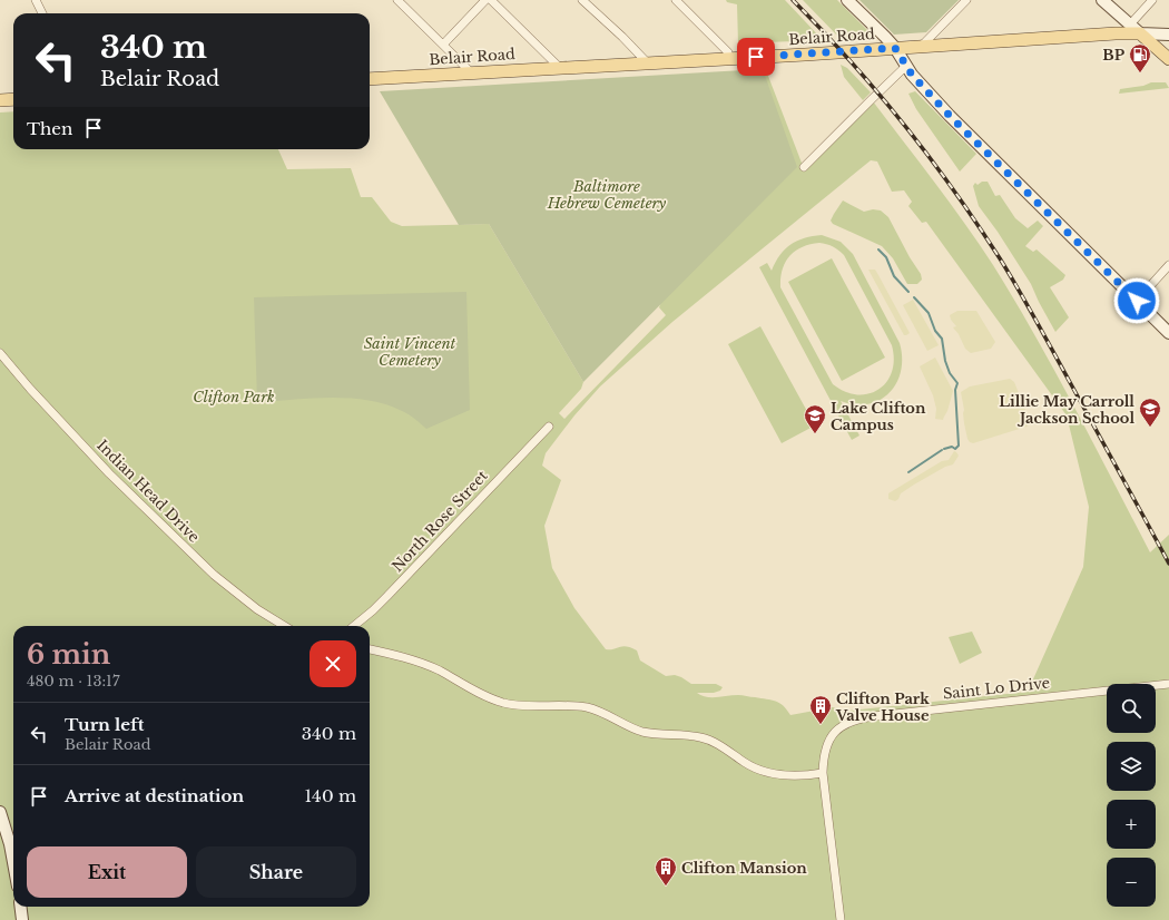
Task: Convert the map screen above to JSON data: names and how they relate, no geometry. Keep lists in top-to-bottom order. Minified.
{"streets":{"main road":["Belair Road"],"street":["Indian Head Drive","North Rose Street","Saint Lo Drive"]},"parks":["Baltimore Hebrew Cemetery","Saint Vincent Cemetery","Clifton Park"],"places":{"fuel station":["BP"],"school or university":["Lillie May Carroll Jackson School","Lake Clifton Campus"],"building":["Clifton Park Valve House","Clifton Mansion"]},"page":{"turn":["340 m","Belair Road"],"then":"Then","heading":["6 min","480 m · 13:17"],"map_buttons":["+","−"],"list":[{"name":"Turn left","note":"Belair Road","value":"340 m"},{"name":"Arrive at destination","value":"140 m"}],"buttons":["Exit","Share"]}}
